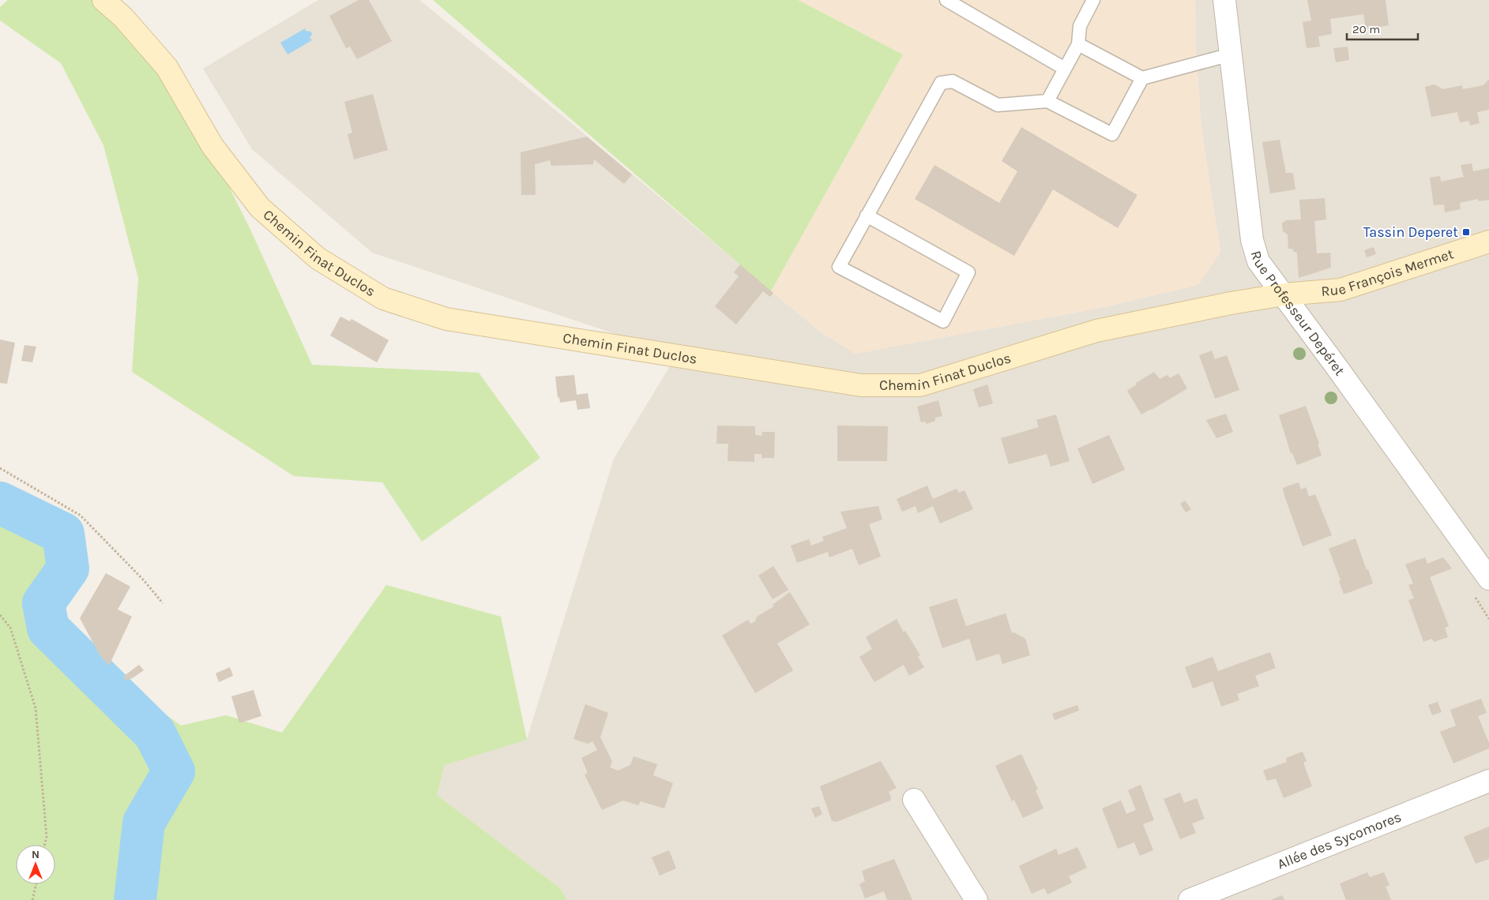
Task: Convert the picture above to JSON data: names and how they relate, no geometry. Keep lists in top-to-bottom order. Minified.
{"streets":{"main road":["Chemin Finat Duclos","Rue François Mermet"],"street":["Rue Professeur Depéret","Allée des Sycomores"]},"crossings":[["Chemin Finat Duclos","Rue François Mermet"],["Chemin Finat Duclos","Rue Professeur Depéret"],["Rue François Mermet","Rue Professeur Depéret"]],"places":{"transit":["Tassin Deperet"]},"scale_bar":"20 m","north":"top"}
